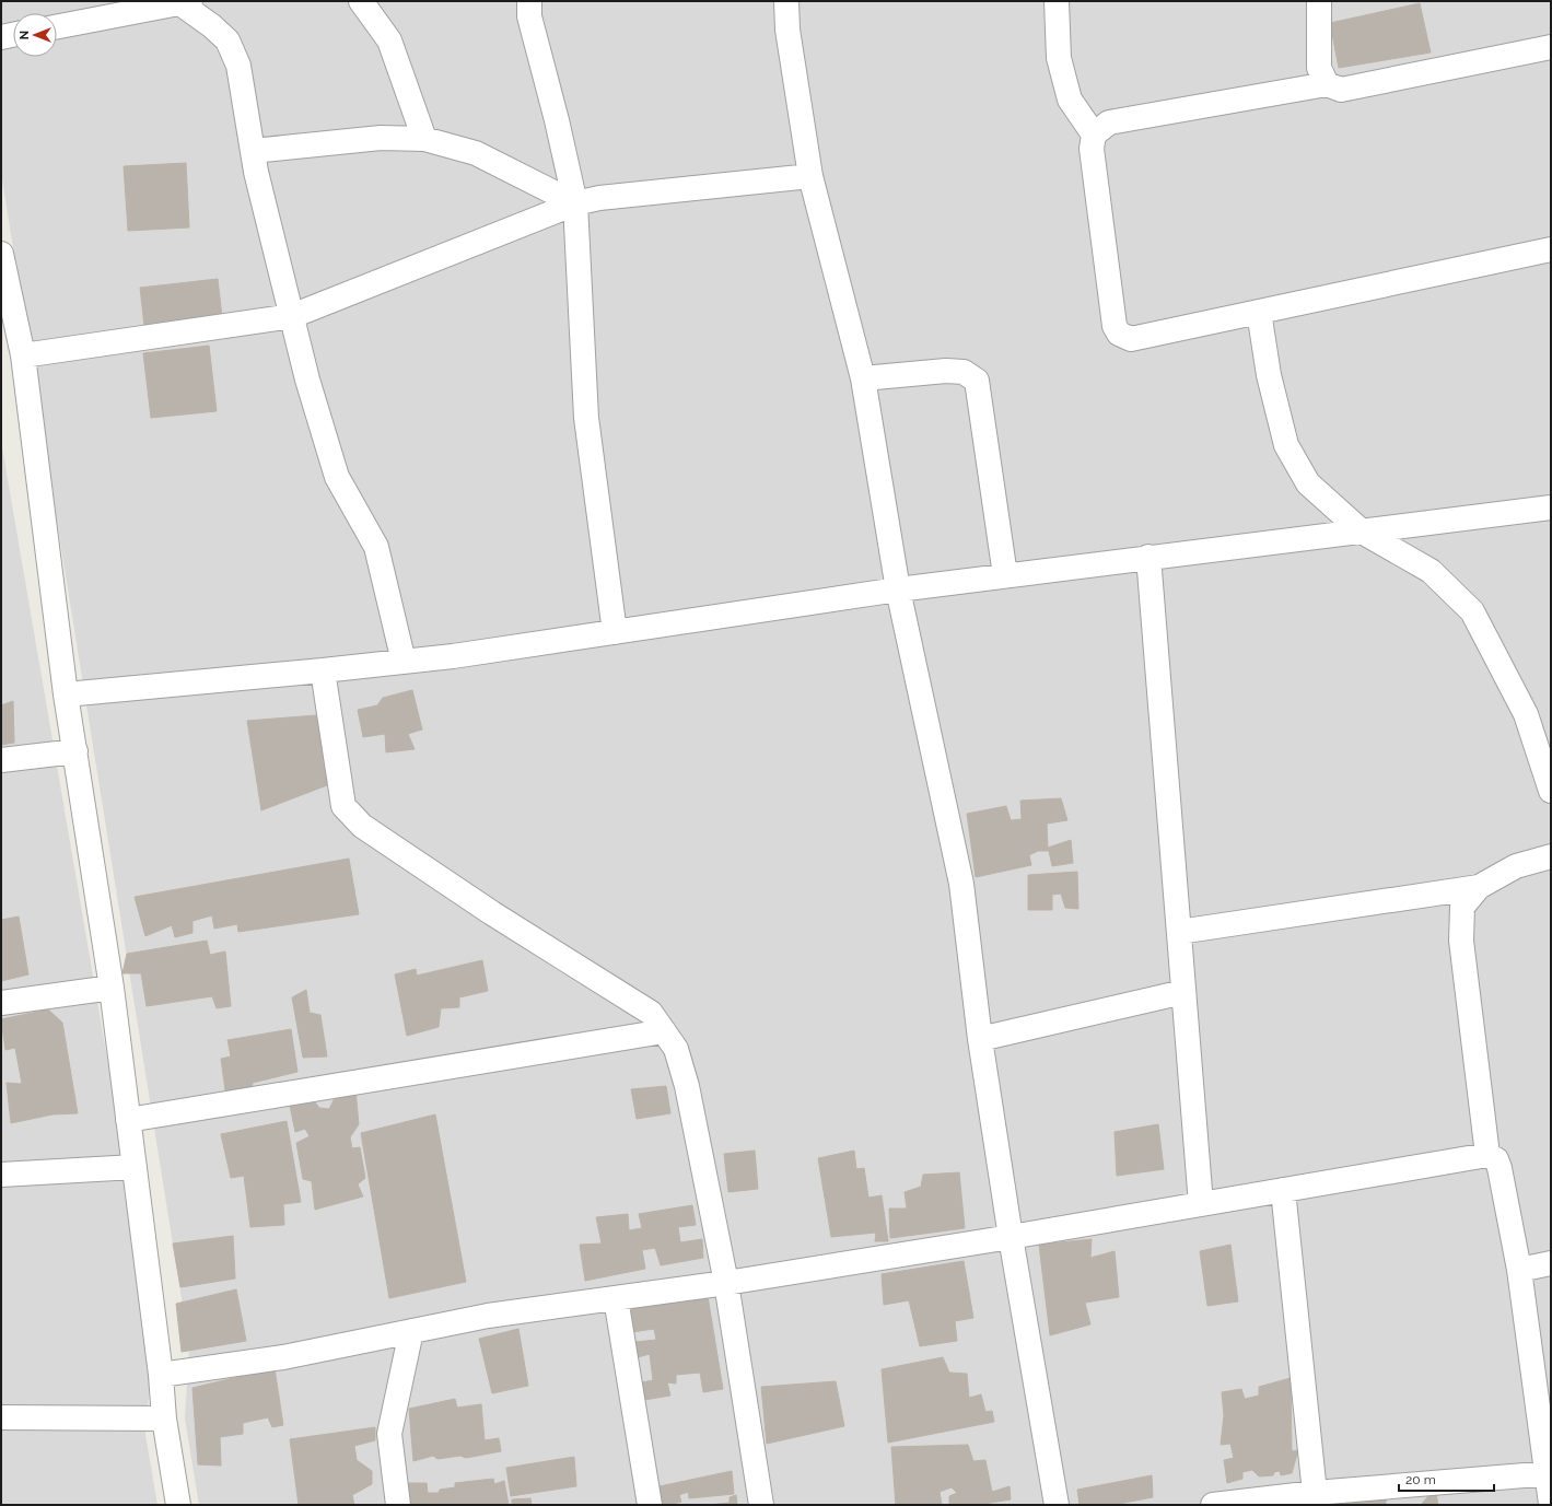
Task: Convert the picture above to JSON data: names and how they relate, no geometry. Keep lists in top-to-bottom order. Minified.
{"scale_bar":"20 m","north":"left"}
